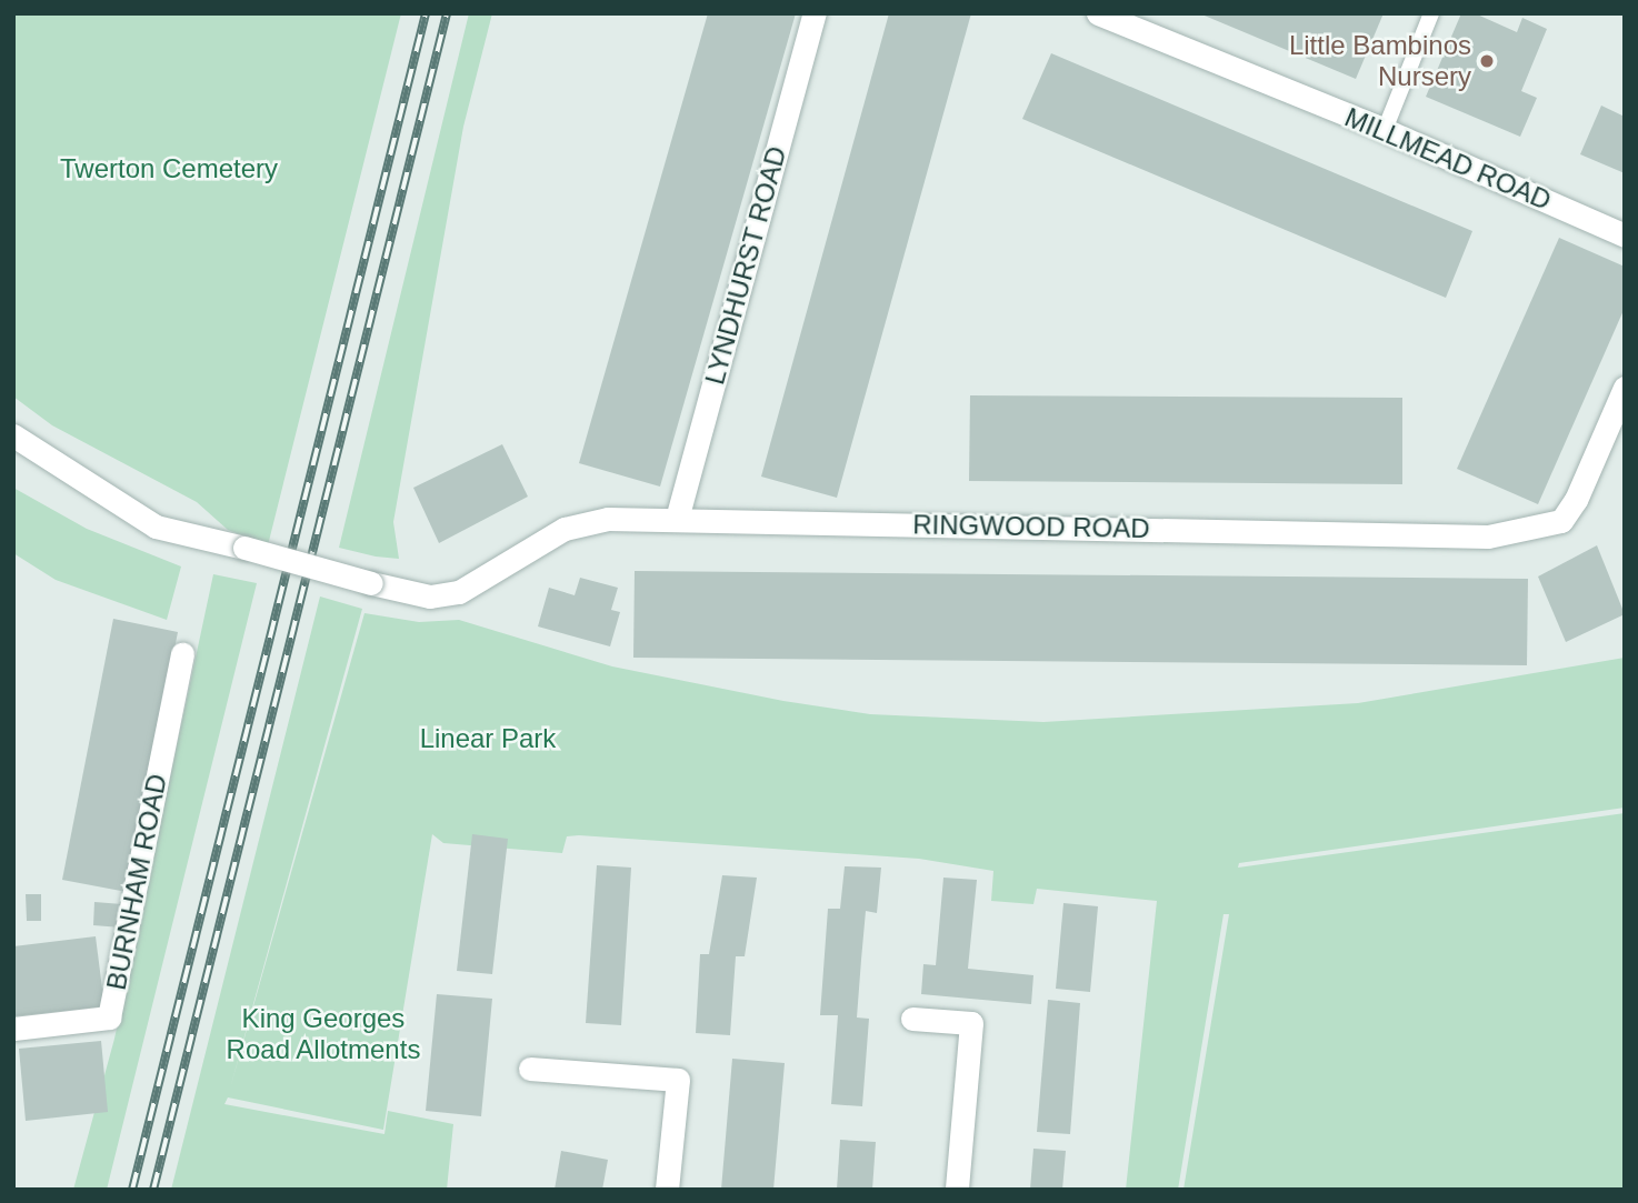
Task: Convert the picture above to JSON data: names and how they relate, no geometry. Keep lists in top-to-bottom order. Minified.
{"streets":{"street":["MILLMEAD ROAD","LYNDHURST ROAD","RINGWOOD ROAD","BURNHAM ROAD"]},"crossings":[["LYNDHURST ROAD","RINGWOOD ROAD"]],"parks":["Twerton Cemetery","Linear Park","King Georges Road Allotments"],"places":["Little Bambinos Nursery"]}
